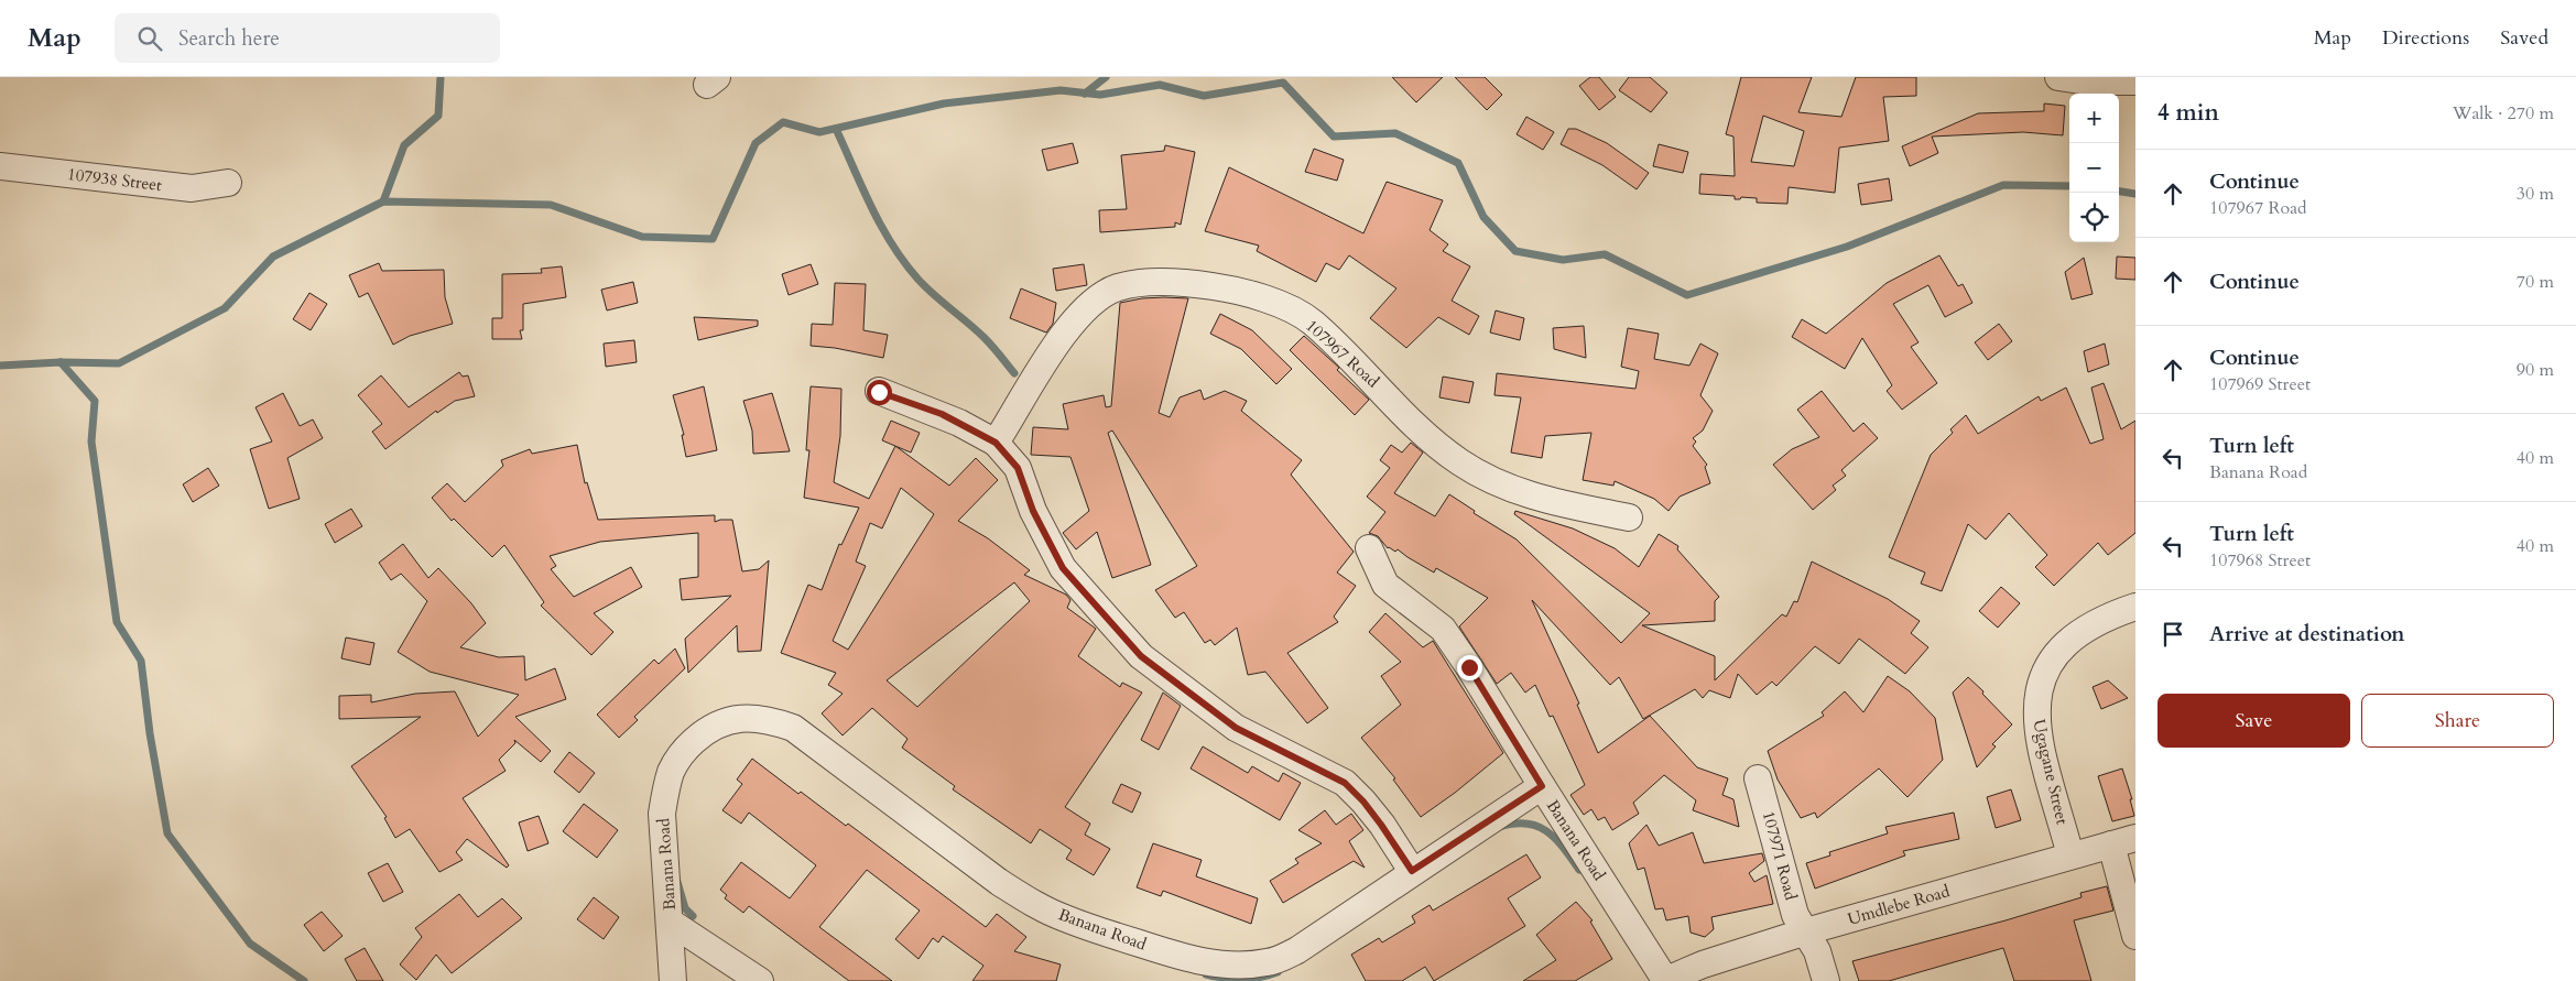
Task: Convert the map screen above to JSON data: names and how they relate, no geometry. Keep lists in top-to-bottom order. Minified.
{"streets":{"street":["107938 Street","107967 Road","Ugagane Street","Banana Road","107971 Road","Umdlebe Road"]},"crossings":[["Ugagane Street","Umdlebe Road"],["Banana Road","Umdlebe Road"],["107971 Road","Umdlebe Road"]],"page":{"header":"Map","search":"Search here","nav":["Map","Directions","Saved"],"heading":["4 min","Walk · 270 m"],"map_buttons":["+","−"],"list":[["Continue","107967 Road","30 m"],["Continue","70 m"],["Continue","107969 Street","90 m"],["Turn left","Banana Road","40 m"],["Turn left","107968 Street","40 m"],"Arrive at destination"],"buttons":["Save","Share"]}}
